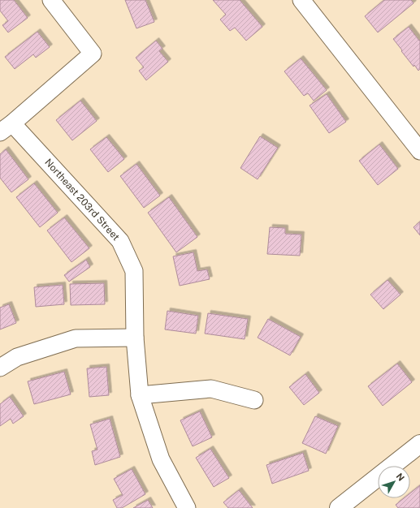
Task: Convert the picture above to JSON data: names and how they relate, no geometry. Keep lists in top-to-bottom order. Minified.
{"streets":{"street":["Northeast 203rd Street"]},"north":"top right"}
